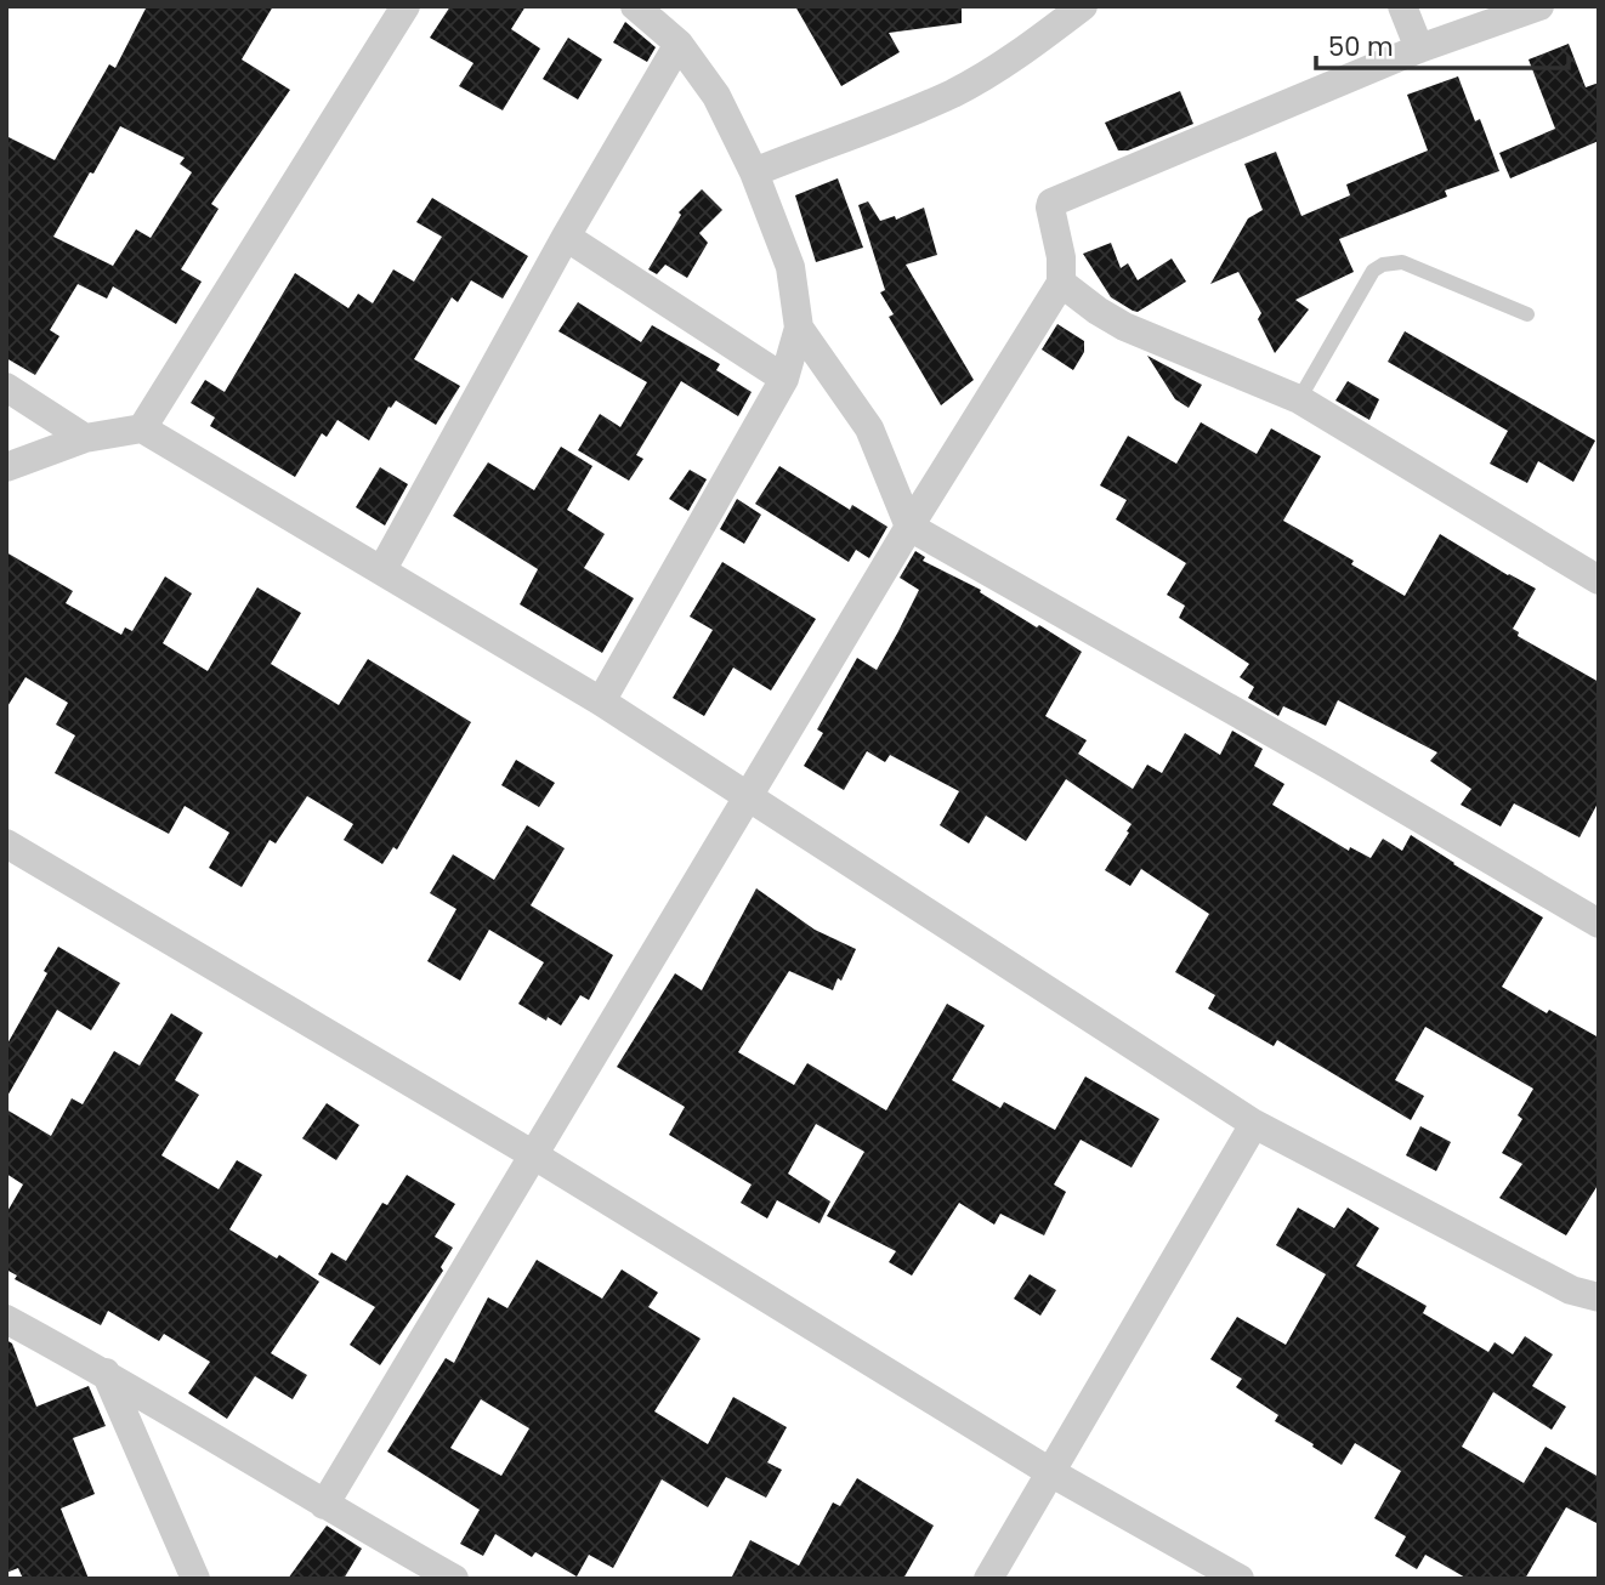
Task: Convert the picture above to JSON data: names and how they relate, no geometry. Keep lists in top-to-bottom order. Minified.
{"scale_bar":"50 m"}
